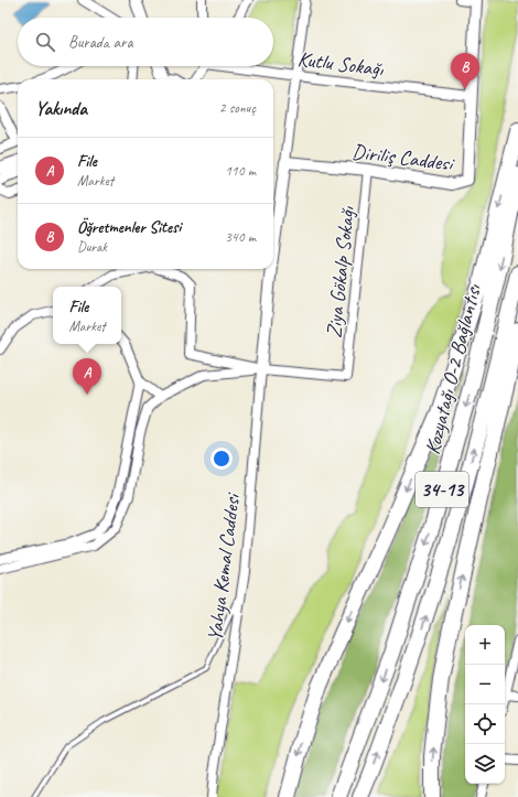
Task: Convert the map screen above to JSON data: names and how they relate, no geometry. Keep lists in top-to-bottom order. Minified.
{"streets":{"highway":["Kozyatağı O-2 Bağlantısı","34-13"],"street":["Kutlu Sokağı","Diriliş Caddesi","Ziya Gökalp Sokağı","Yahya Kemal Caddesi"]},"crossings":[["Kutlu Sokağı","Diriliş Caddesi"],["Kutlu Sokağı","Yahya Kemal Caddesi"],["Diriliş Caddesi","Ziya Gökalp Sokağı"],["Diriliş Caddesi","Yahya Kemal Caddesi"],["Ziya Gökalp Sokağı","Yahya Kemal Caddesi"]],"page":{"search":"Burada ara","pins":["B","A"],"heading":["Yakında","2 sonuç"],"list":[{"mark":"A","name":"File","note":"Market","value":"110 m"},{"mark":"B","name":"Öğretmenler Sitesi","note":"Durak","value":"340 m"}],"popup":["File","Market"],"map_buttons":["+","−"]}}
